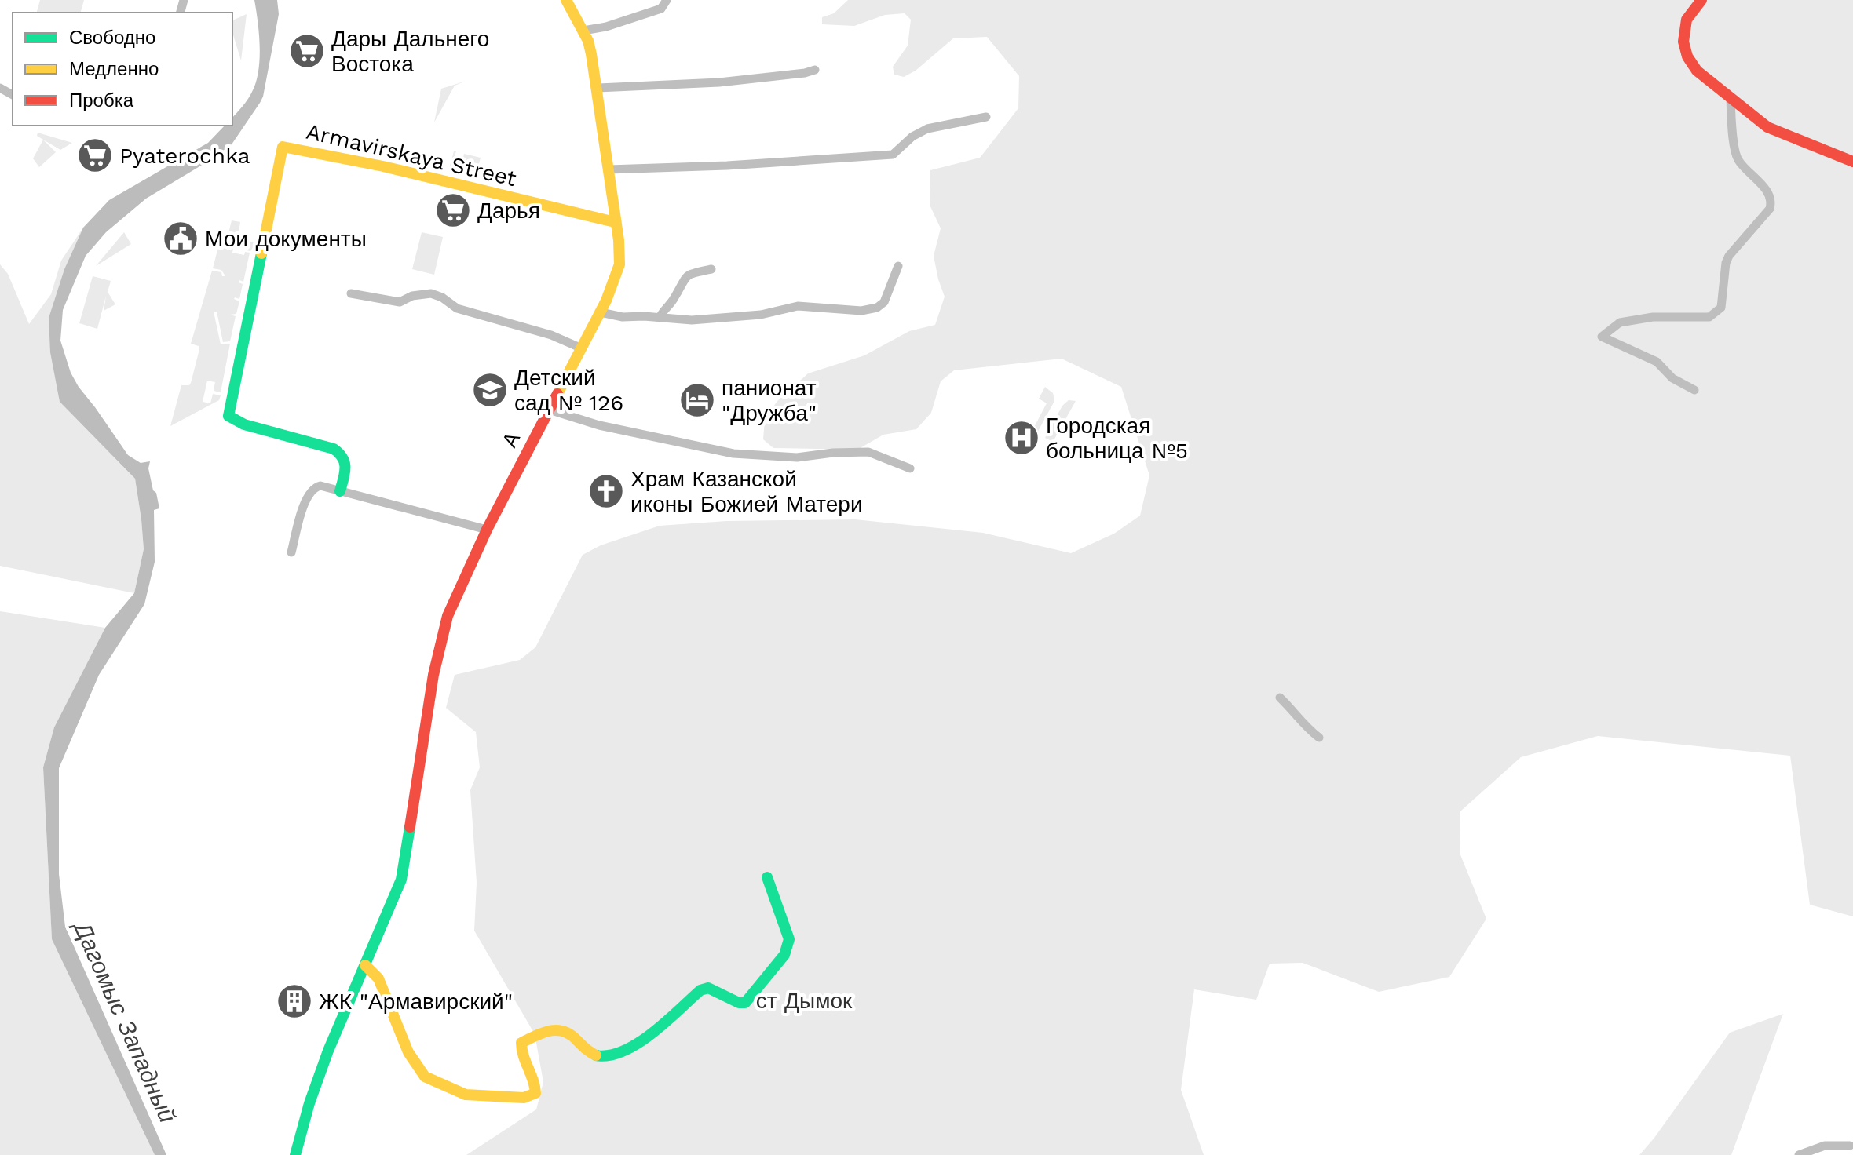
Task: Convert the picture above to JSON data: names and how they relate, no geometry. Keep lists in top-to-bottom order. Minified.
{"streets":{"main road":["Armavirskaya Street","A"]},"crossings":[["Armavirskaya Street","A"]],"water":["Дагомыс Западный"],"parks":["ст Дымок"],"places":{"supermarket":["Дары Дальнего Востока","Pyaterochka","Дарья"],"public building":["Мои документы"],"school or university":["Детский сад № 126"],"hotel":["панионат \"Дружба\""],"hospital":["Городская больница №5"],"church":["Храм Казанской иконы Божией Матери"],"building":["ЖК \"Армавирский\""]},"legend":["Свободно","Медленно","Пробка"]}
